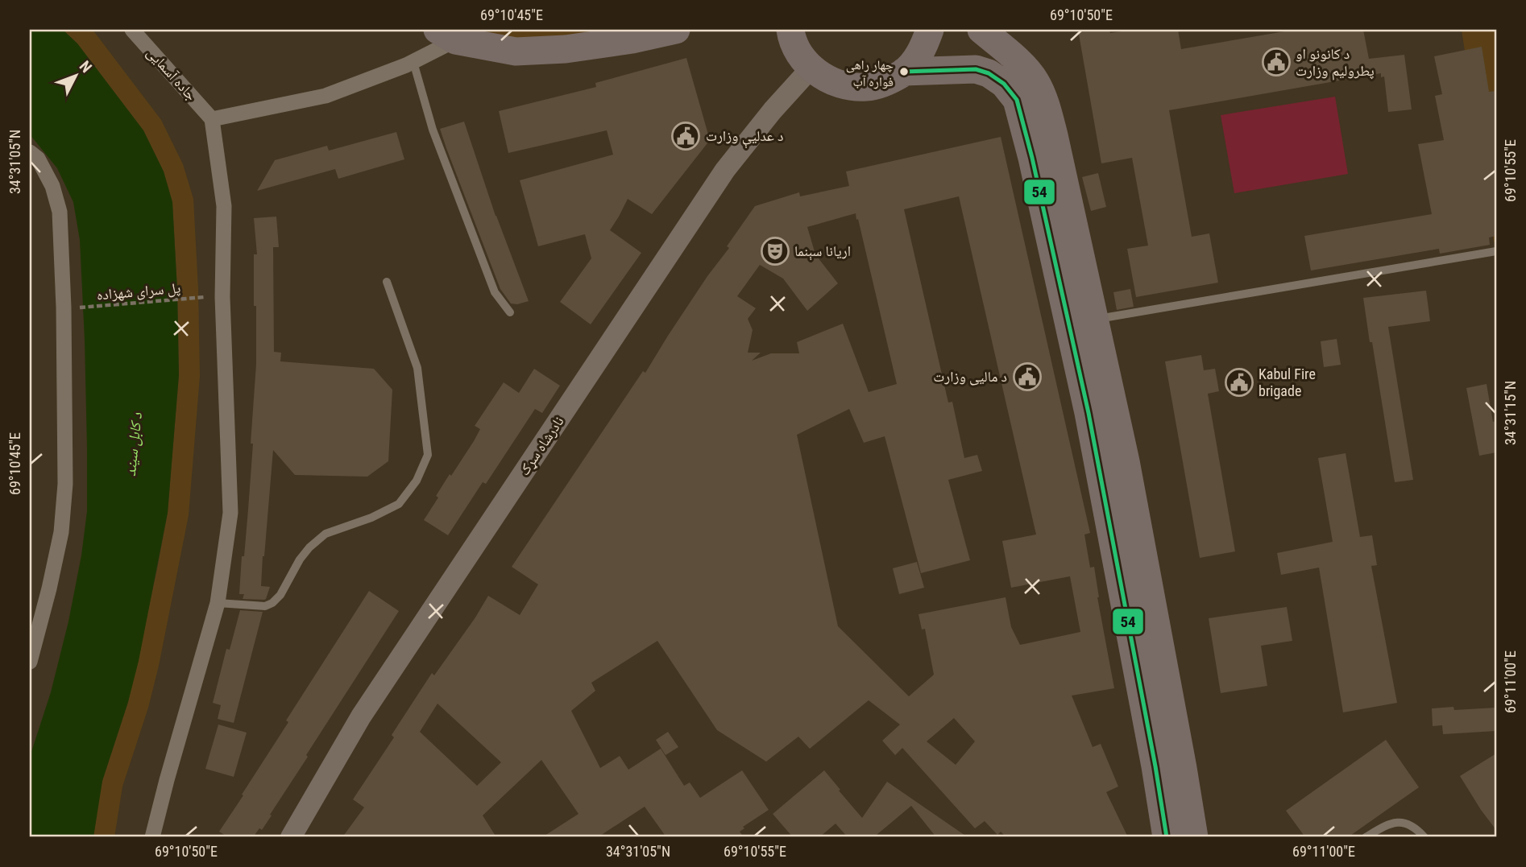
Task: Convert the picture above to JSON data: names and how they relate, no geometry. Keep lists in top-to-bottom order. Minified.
{"streets":{"street":["جاده آسمایی","نادرشاه سړک"],"path":["پل سرای شهزاده"]},"water":["د کابل سيند"],"places":{"public building":["د کانونو او پطرولیم وزارت","د عدلیې وزارت","د مالیی وزارت","Kabul Fire brigade"],"other":["چهار راهی فواره آب"],"theatre":["اريانا سېنما"]},"lines":["transit line 54"],"north":"top right","coordinates":["69°10'45\"E","69°10'50\"E","34°31'05\"N","69°10'55\"E","34°31'15\"N","69°11'00\"E"]}
